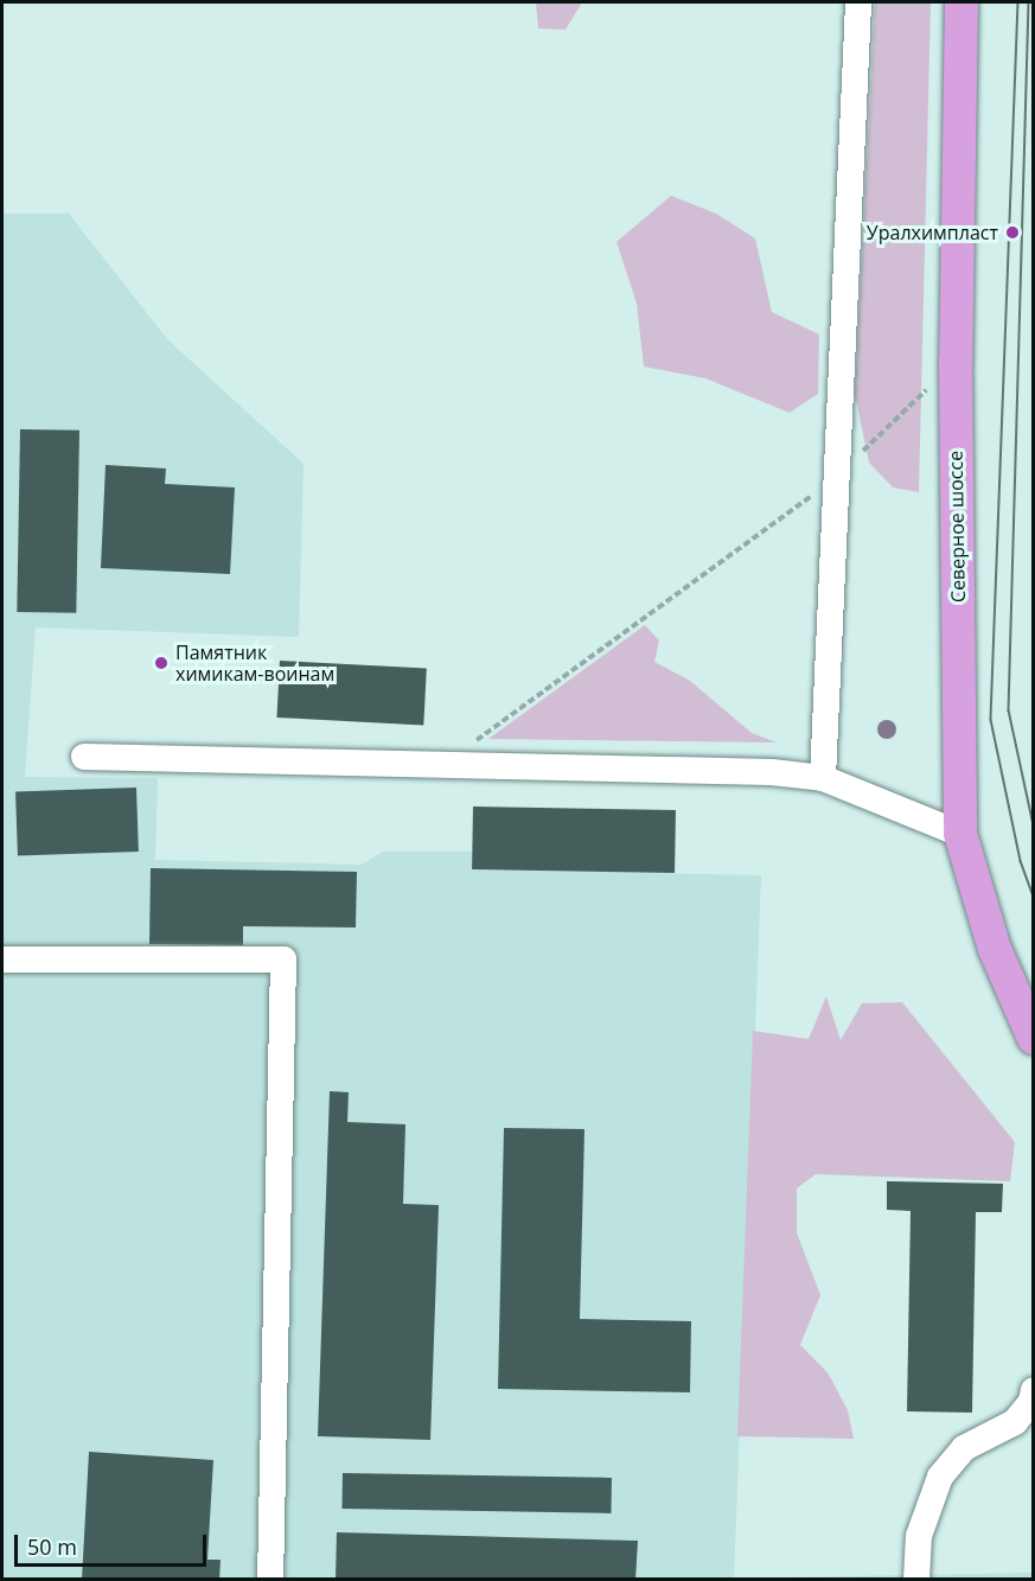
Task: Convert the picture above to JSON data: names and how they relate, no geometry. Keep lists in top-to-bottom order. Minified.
{"streets":{"main road":["Северное шоссе"]},"places":["Уралхимпласт","Памятник химикам-воинам"],"scale_bar":"50 m"}
